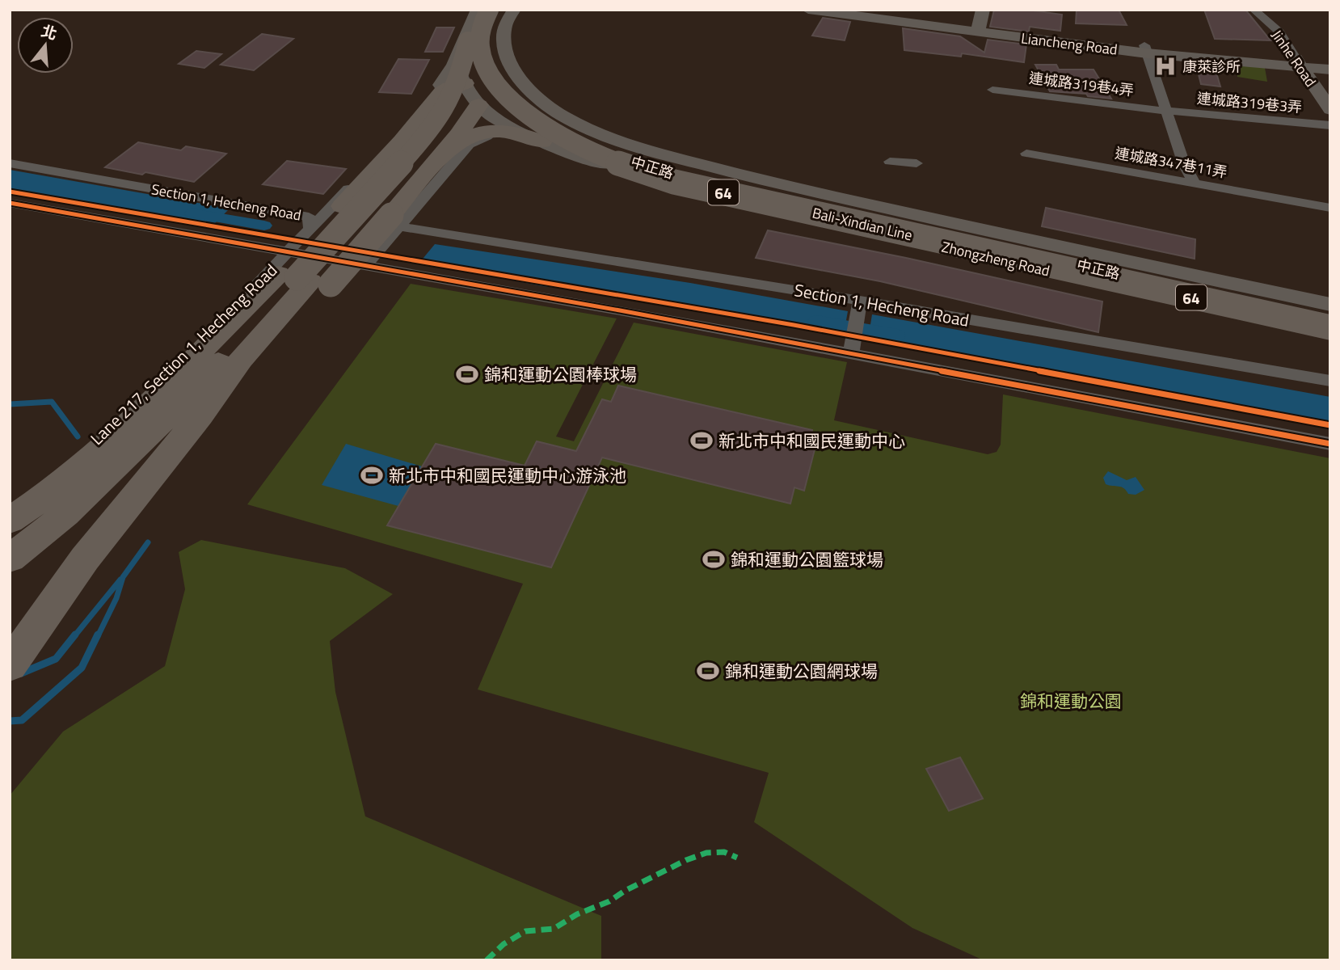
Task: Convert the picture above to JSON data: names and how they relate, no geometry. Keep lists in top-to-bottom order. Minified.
{"streets":{"highway":["64","Bali-Xindian Line"],"main road":["Liancheng Road","Jinhe Road","中正路","Zhongzheng Road"],"street":["連城路319巷4弄","連城路319巷3弄","連城路347巷11弄","Section 1, Hecheng Road","Lane 217, Section 1, Hecheng Road"]},"crossings":[["Liancheng Road","Jinhe Road"],["連城路319巷4弄","連城路319巷3弄"],["中正路","Bali-Xindian Line"],["中正路","Zhongzheng Road"],["Section 1, Hecheng Road","Lane 217, Section 1, Hecheng Road"],["Bali-Xindian Line","Zhongzheng Road"]],"parks":["錦和運動公園"],"places":{"hospital":["康萊診所"],"sports":["錦和運動公園棒球場","新北市中和國民運動中心","新北市中和國民運動中心游泳池","錦和運動公園籃球場","錦和運動公園網球場"]},"north":"top"}
